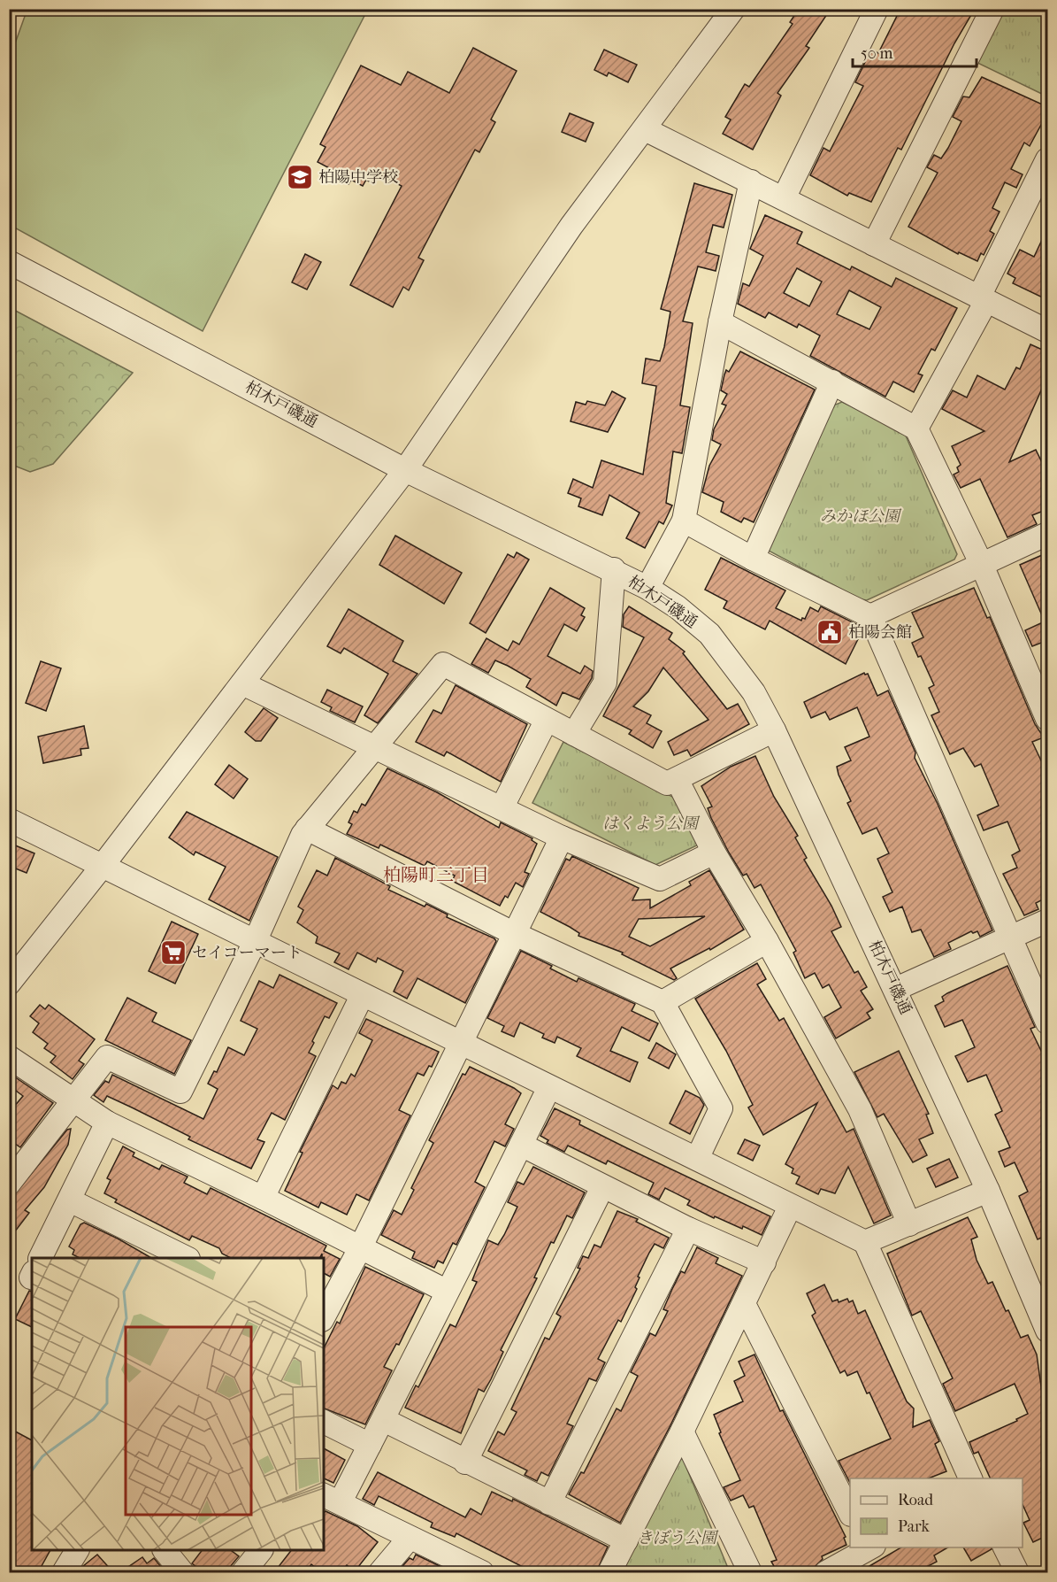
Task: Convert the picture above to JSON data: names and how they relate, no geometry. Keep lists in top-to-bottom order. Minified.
{"streets":{"street":["柏木戸磯通"]},"districts":["柏陽町三丁目"],"parks":["みかほ公園","はくよう公園","きぼう公園"],"places":{"school or university":["柏陽中学校"],"public building":["柏陽会館"],"supermarket":["セイコーマート"]},"legend":["Road","Park"],"scale_bar":"50 m"}
